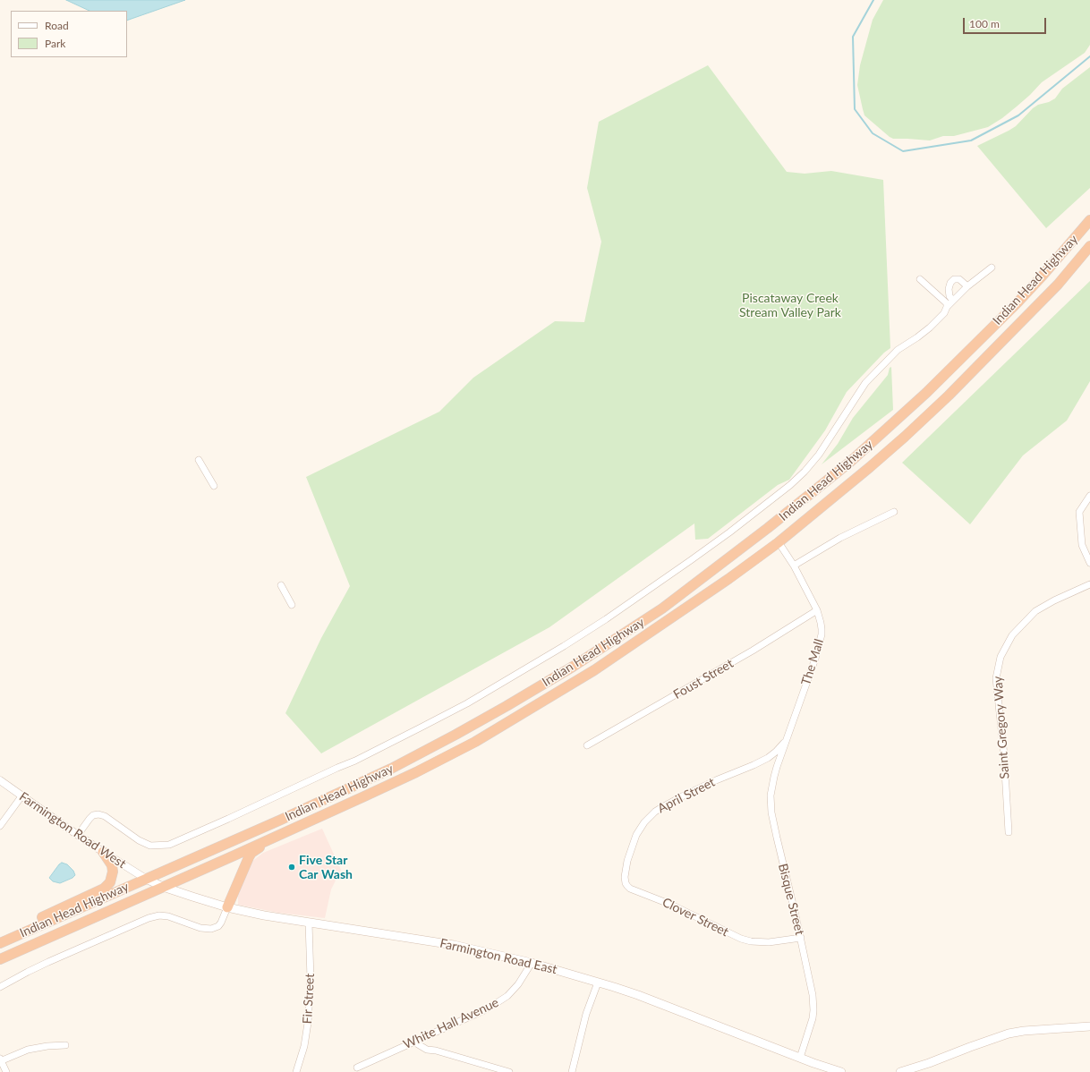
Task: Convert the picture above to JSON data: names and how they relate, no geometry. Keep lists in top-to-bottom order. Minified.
{"streets":{"highway":["Indian Head Highway"],"main road":["Farmington Road East"],"street":["The Mall","Foust Street","Saint Gregory Way","April Street","Farmington Road West","Bisque Street","Clover Street","Fir Street","White Hall Avenue"]},"crossings":[["Indian Head Highway","The Mall"],["Indian Head Highway","Farmington Road West"],["Indian Head Highway","Farmington Road East"],["The Mall","Foust Street"],["The Mall","April Street"],["The Mall","Bisque Street"],["April Street","Bisque Street"],["April Street","Clover Street"],["Farmington Road West","Farmington Road East"],["Bisque Street","Clover Street"],["Bisque Street","Farmington Road East"],["Farmington Road East","Fir Street"],["Farmington Road East","White Hall Avenue"]],"parks":["Piscataway Creek Stream Valley Park"],"places":["Five Star Car Wash"],"legend":["Road","Park"],"scale_bar":"100 m"}
